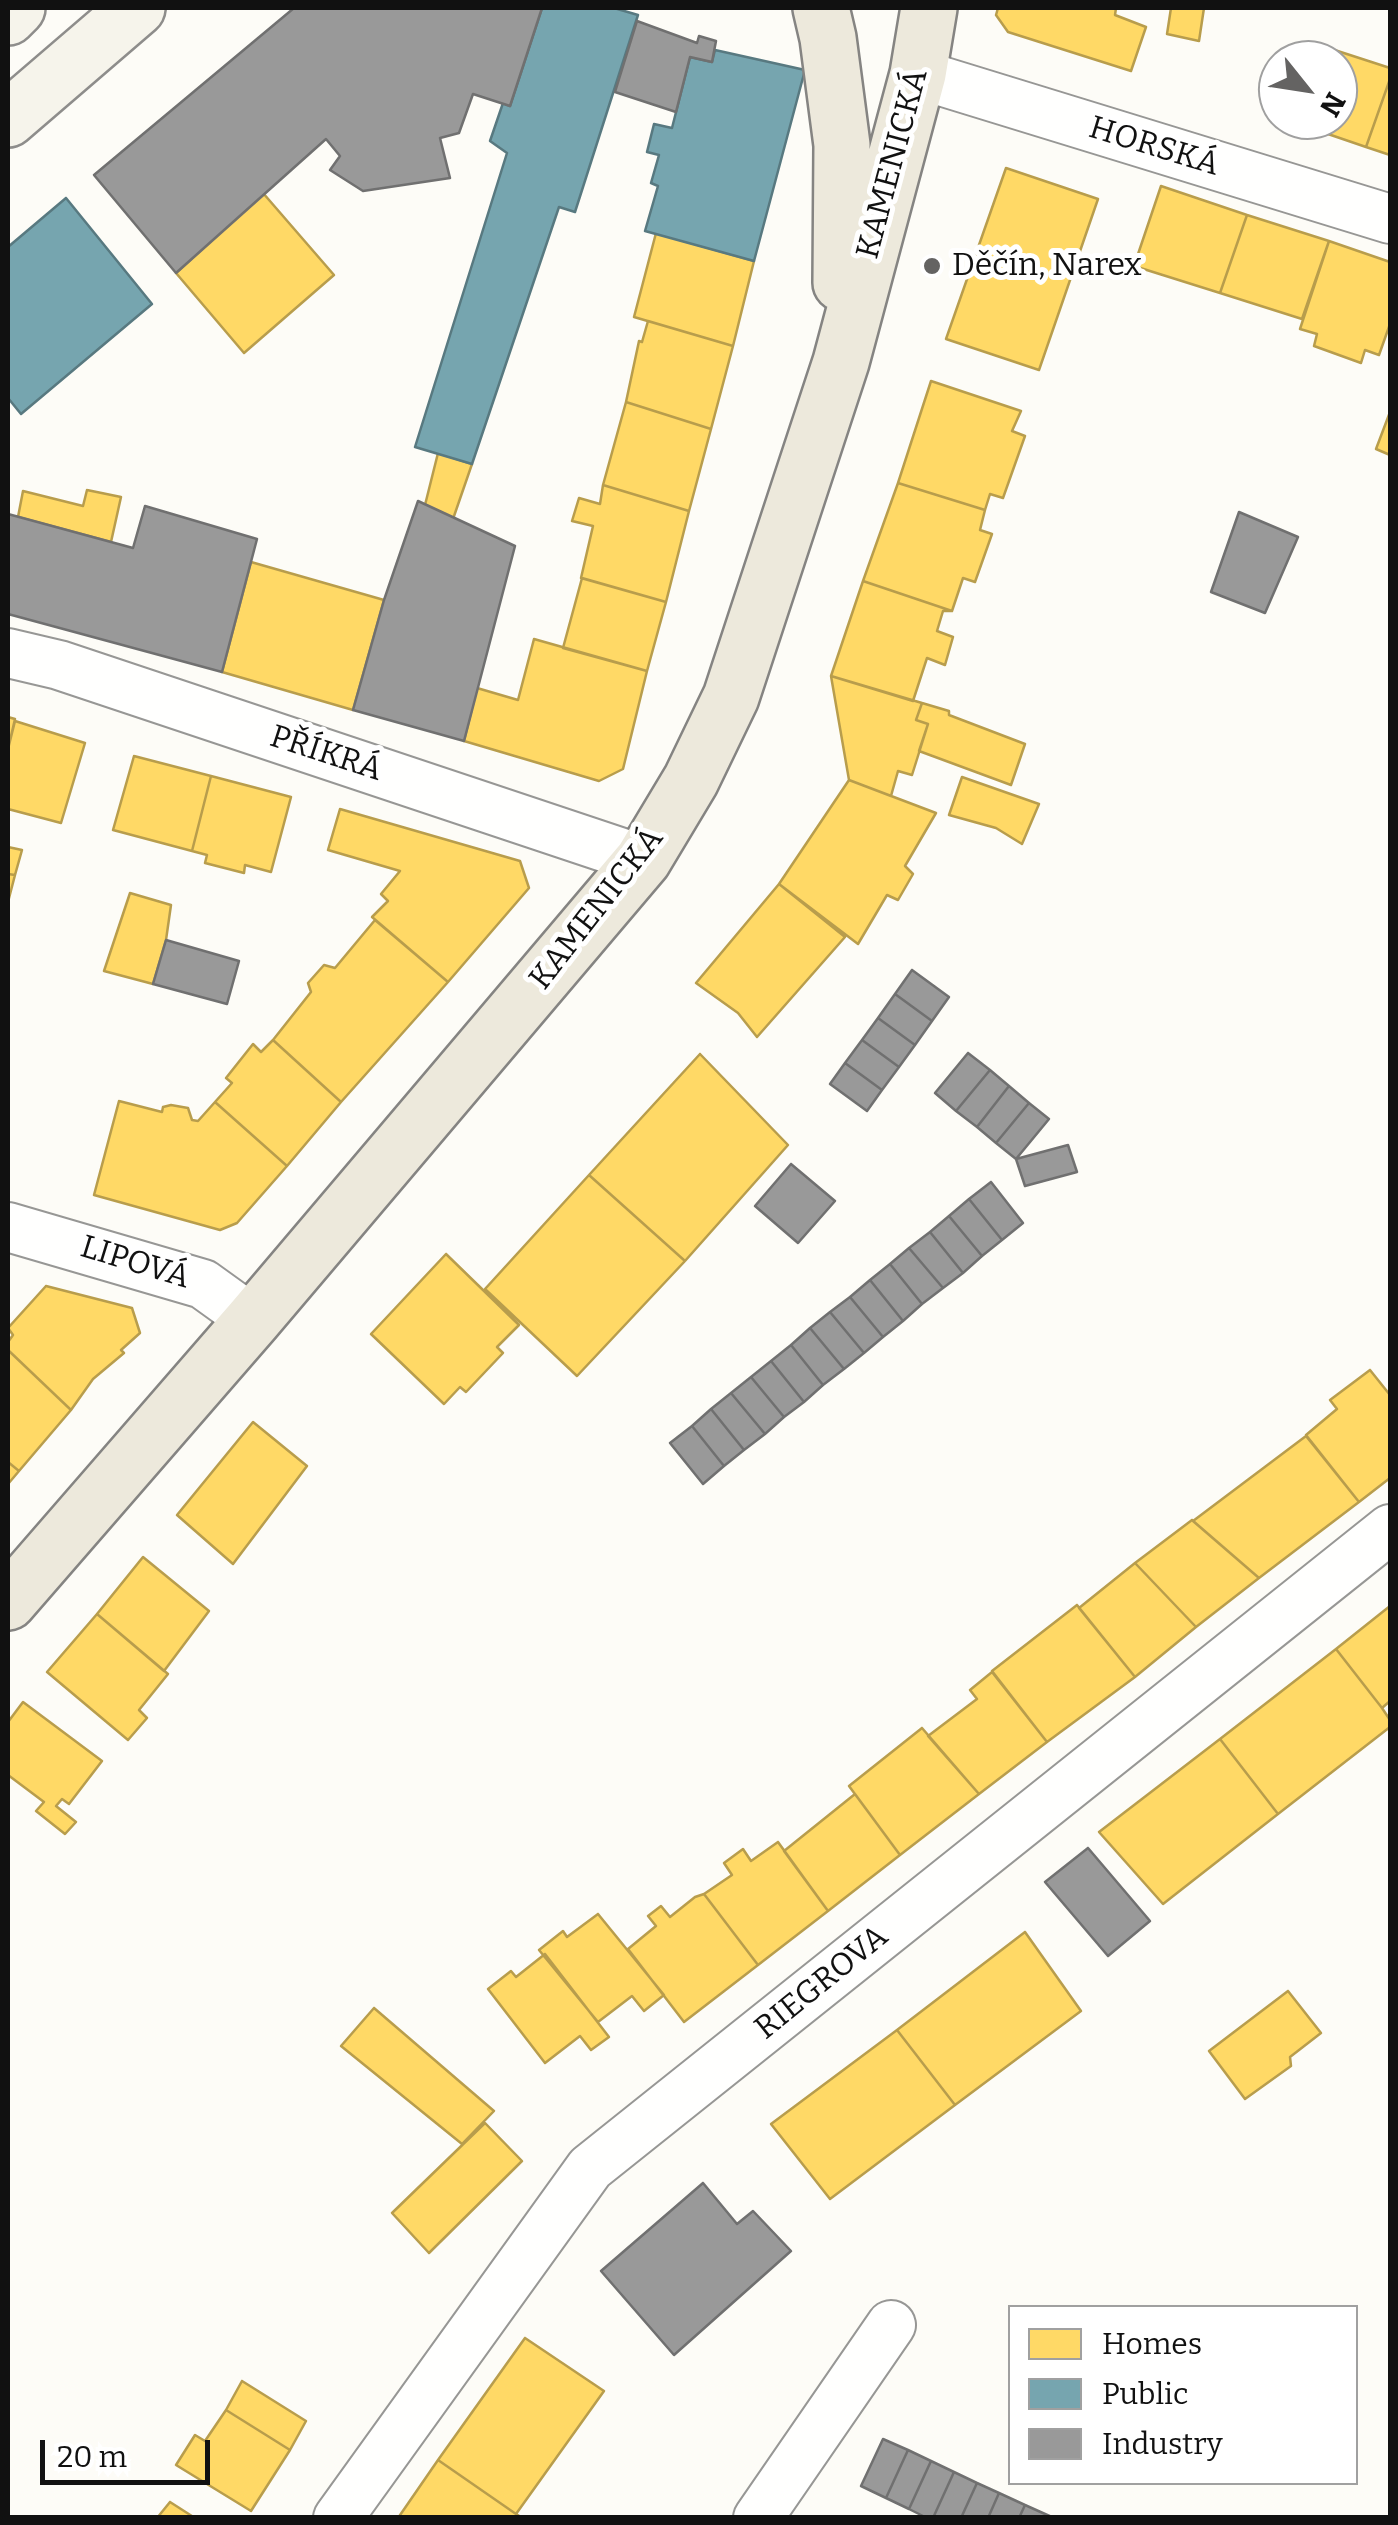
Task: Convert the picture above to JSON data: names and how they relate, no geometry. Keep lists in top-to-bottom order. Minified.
{"streets":{"main road":["KAMENICKÁ"],"street":["HORSKÁ","PŘÍKRÁ","LIPOVÁ","RIEGROVA"]},"crossings":[["HORSKÁ","KAMENICKÁ"],["KAMENICKÁ","PŘÍKRÁ"],["KAMENICKÁ","LIPOVÁ"]],"places":["Děčín, Narex"],"legend":["Homes","Public","Industry"],"scale_bar":"20 m","north":"bottom right"}
